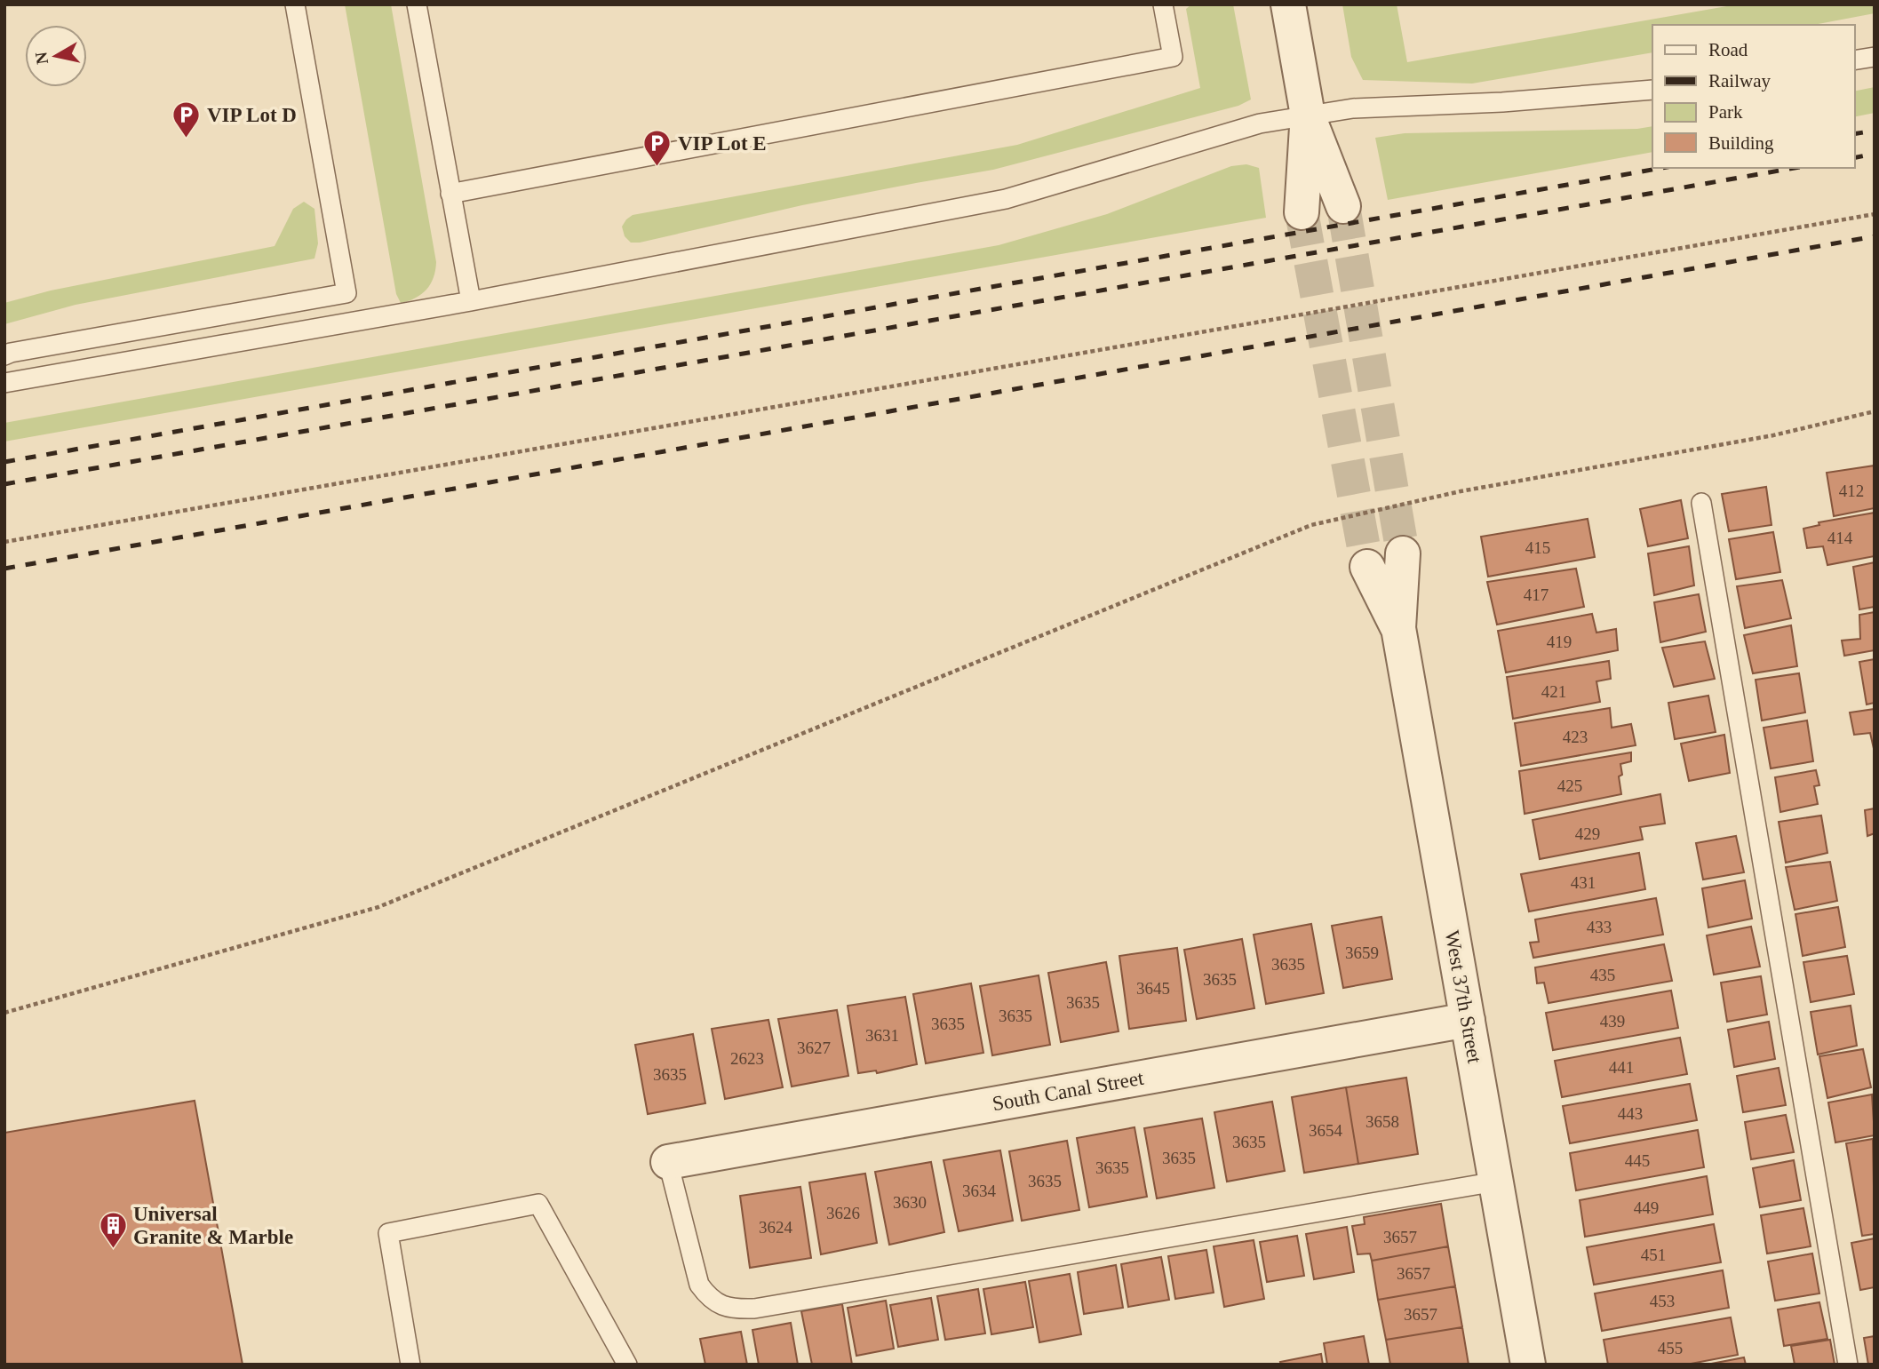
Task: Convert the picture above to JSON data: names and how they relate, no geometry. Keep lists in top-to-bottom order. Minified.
{"streets":{"street":["West 37th Street","South Canal Street"]},"crossings":[["West 37th Street","South Canal Street"]],"places":{"parking":["VIP Lot D","VIP Lot E"],"building":["Universal Granite & Marble"]},"house_numbers":["412","414","415","417","419","421","423","425","429","431","433","3659","3635","435","3635","3645","3635","3635","439","3635","3631","3627","2623","441","3635","443","3658","3654","3635","3635","445","3635","3635","3634","3630","449","3626","3624","3657","451","3657","453","3657","455"],"legend":["Road","Railway","Park","Building"],"north":"left"}
